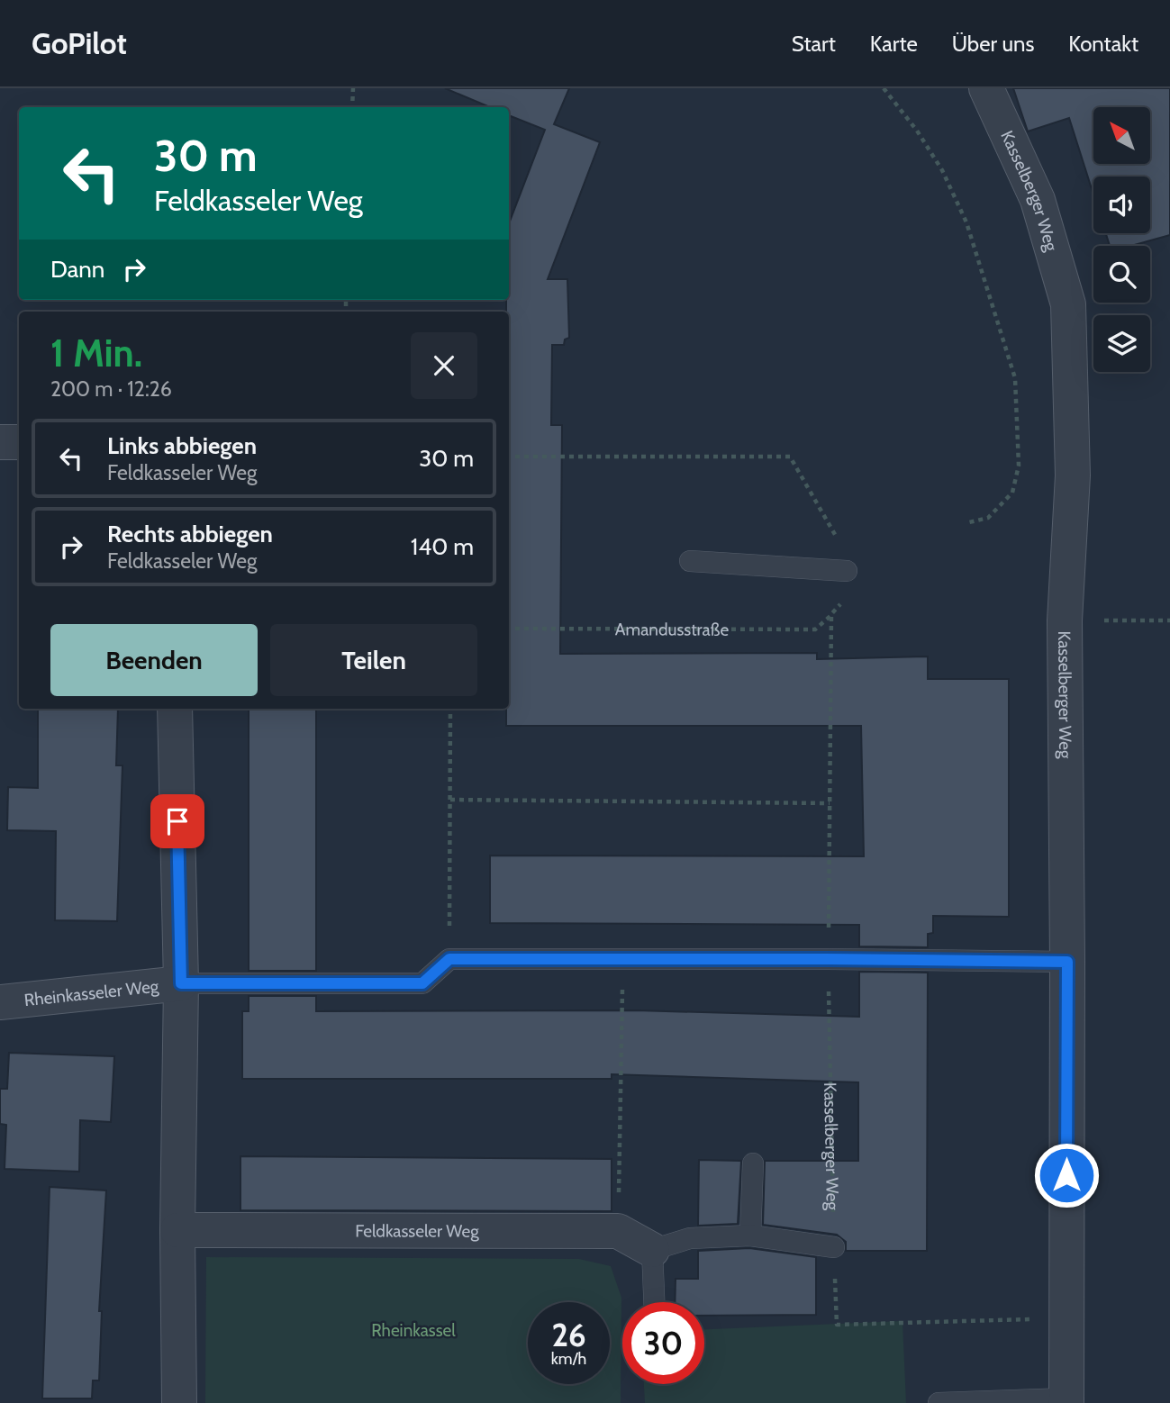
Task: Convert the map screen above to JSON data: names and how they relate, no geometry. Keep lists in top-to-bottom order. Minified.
{"streets":{"street":["Kasselberger Weg","Rheinkasseler Weg","Feldkasseler Weg"],"path":["Amandusstraße"]},"crossings":[["Kasselberger Weg","Amandusstraße"]],"parks":["Rheinkassel"],"north":"top left","page":{"header":"GoPilot","nav":["Start","Karte","Über uns","Kontakt"],"turn":["30 m","Feldkasseler Weg"],"then":"Dann","heading":["1 Min.","200 m · 12:26"],"list":[{"name":"Links abbiegen","note":"Feldkasseler Weg","value":"30 m"},{"name":"Rechts abbiegen","note":"Feldkasseler Weg","value":"140 m"}],"buttons":["Beenden","Teilen"],"speed":"26 km/h","limit":"30"}}
